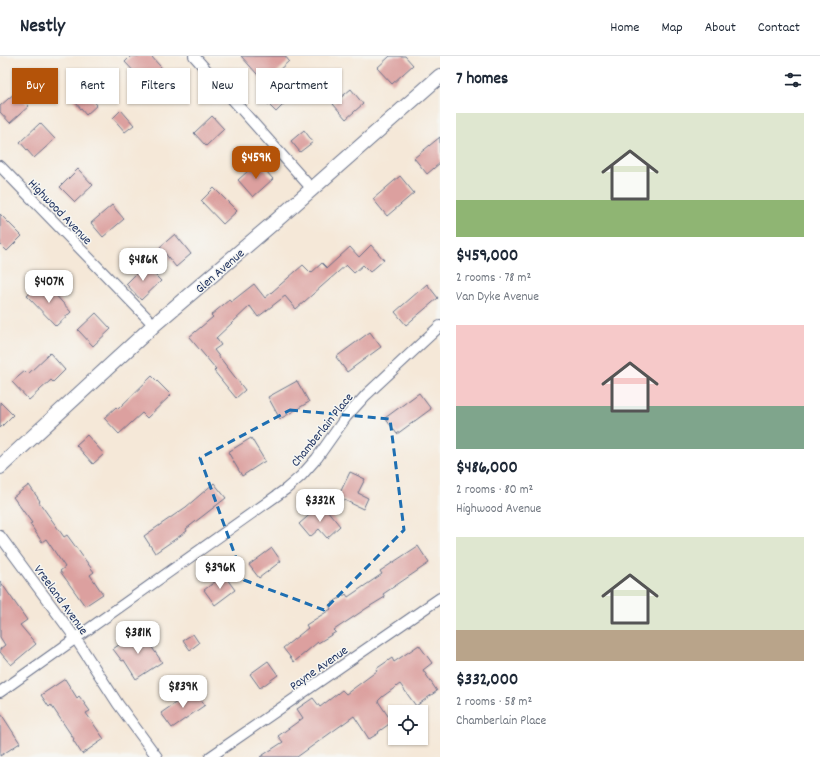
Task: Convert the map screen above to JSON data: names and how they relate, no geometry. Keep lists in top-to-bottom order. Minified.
{"streets":{"street":["Highwood Avenue","Glen Avenue","Chamberlain Place","Vreeland Avenue","Payne Avenue"]},"crossings":[["Highwood Avenue","Glen Avenue"],["Chamberlain Place","Vreeland Avenue"]],"page":{"header":"Nestly","nav":["Home","Map","About","Contact"],"heading":"7 homes","chip":["Buy","Rent","Filters","New","Apartment"],"list":[{"name":"$459,000","note":"2 rooms · 78 m² · Van Dyke Avenue"},{"name":"$486,000","note":"2 rooms · 80 m² · Highwood Avenue"},{"name":"$332,000","note":"2 rooms · 58 m² · Chamberlain Place"}],"price":["$459K","$486K","$407K","$332K","$396K","$381K","$839K"]}}
